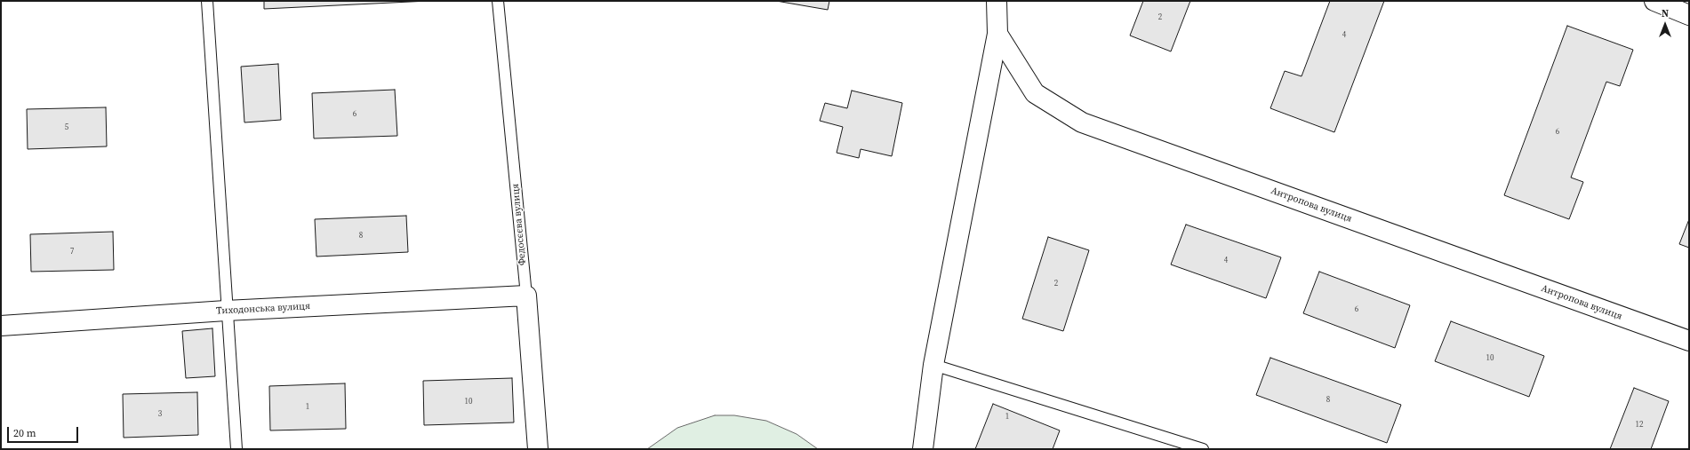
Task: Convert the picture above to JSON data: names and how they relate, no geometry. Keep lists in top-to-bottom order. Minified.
{"streets":{"street":["Антропова вулиця","Федосєєва вулиця","Тиходонська вулиця"]},"crossings":[["Федосєєва вулиця","Тиходонська вулиця"]],"house_numbers":["2","4","6","5","6","8","7","4","2","6","10","8","10","1","3","1","12"],"scale_bar":"20 m","north":"top"}
